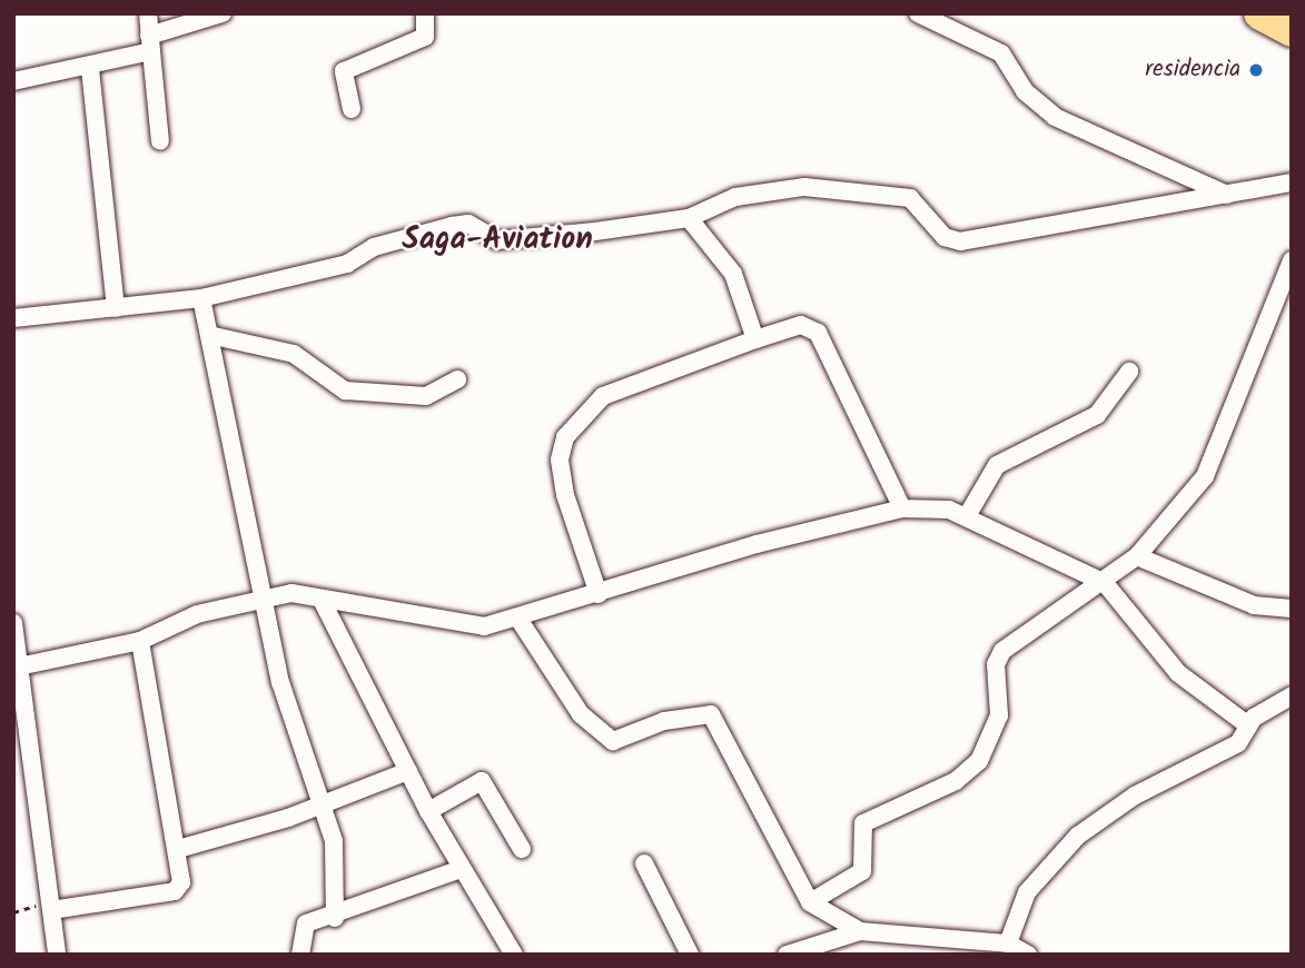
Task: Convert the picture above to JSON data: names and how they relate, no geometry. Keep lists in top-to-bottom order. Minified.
{"districts":["Saga-Aviation"],"places":["residencia"]}
